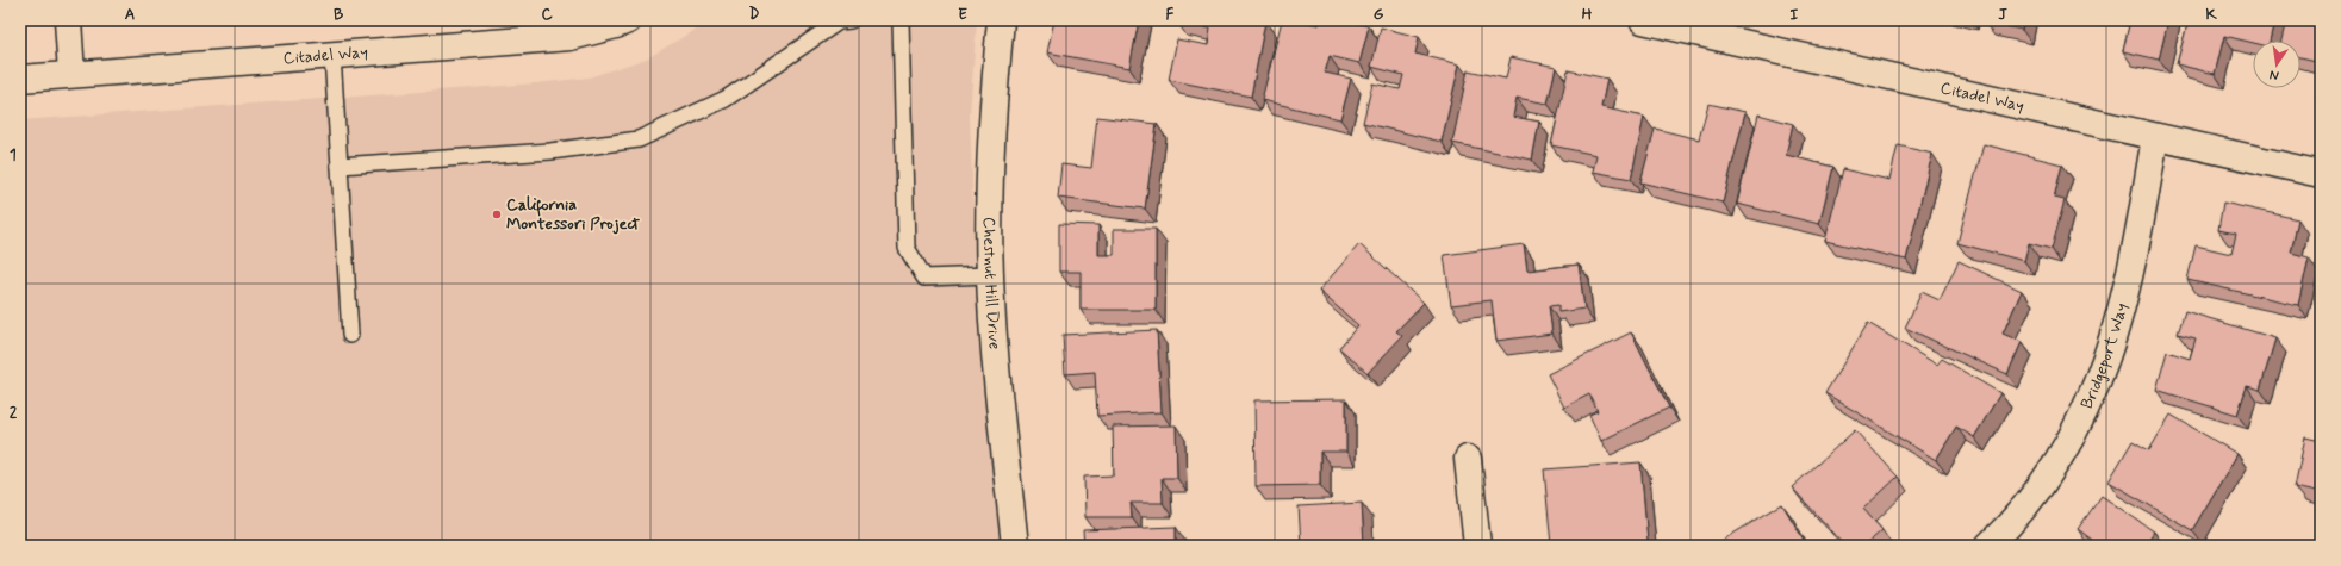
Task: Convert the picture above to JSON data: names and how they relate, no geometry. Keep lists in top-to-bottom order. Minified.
{"streets":{"street":["Citadel Way","Chestnut Hill Drive","Bridgeport Way"]},"crossings":[["Citadel Way","Bridgeport Way"]],"places":["California Montessori Project"],"north":"bottom","grid":{"columns":["A","B","C","D","E","F","G","H","I","J","K"],"rows":["1","2"]}}
